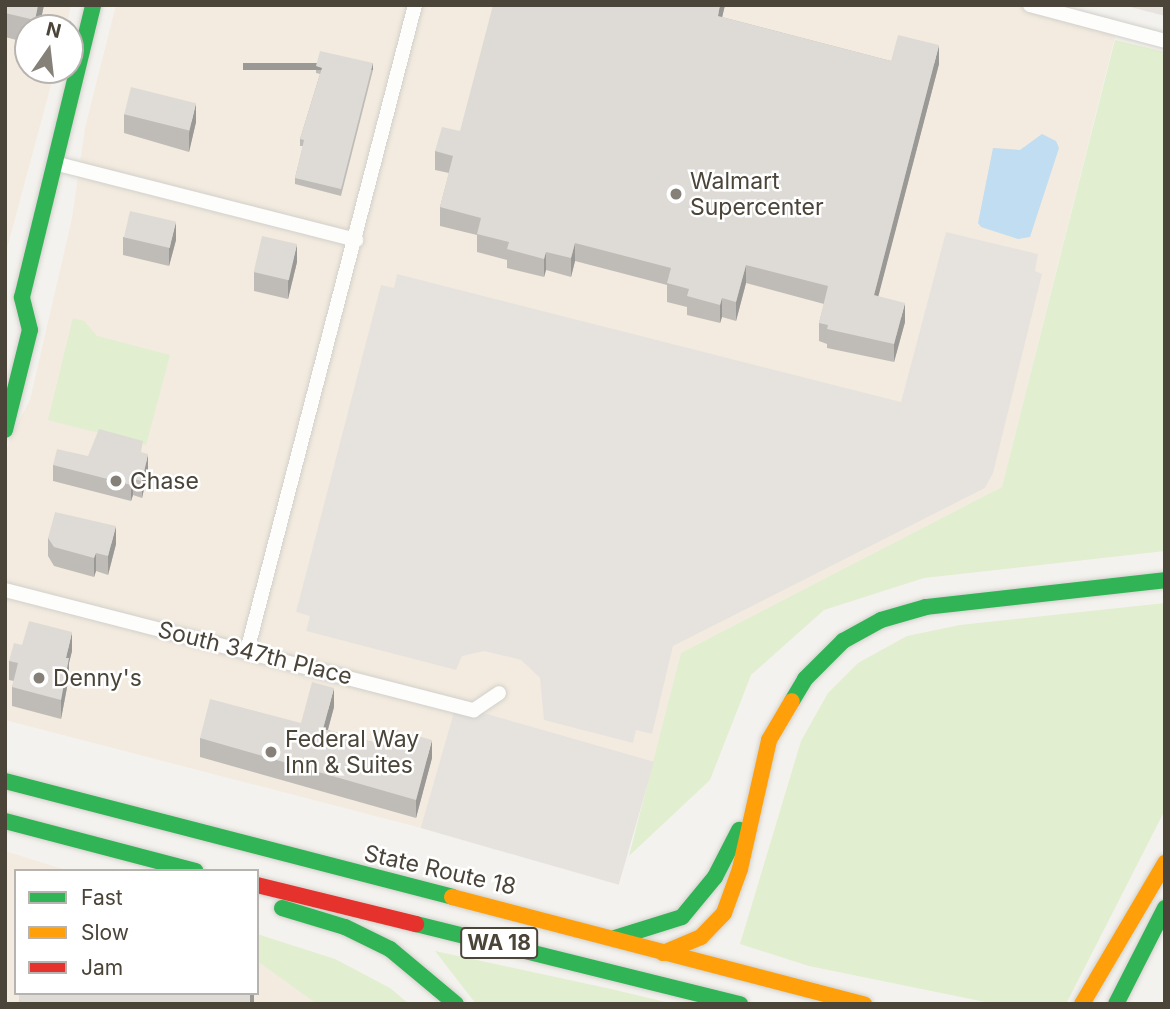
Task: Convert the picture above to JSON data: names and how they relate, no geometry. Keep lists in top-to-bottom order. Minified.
{"streets":{"main road":["State Route 18","WA 18"],"street":["South 347th Place"]},"places":["Walmart Supercenter","Chase","Denny's","Federal Way Inn & Suites"],"legend":["Fast","Slow","Jam"],"north":"top"}
